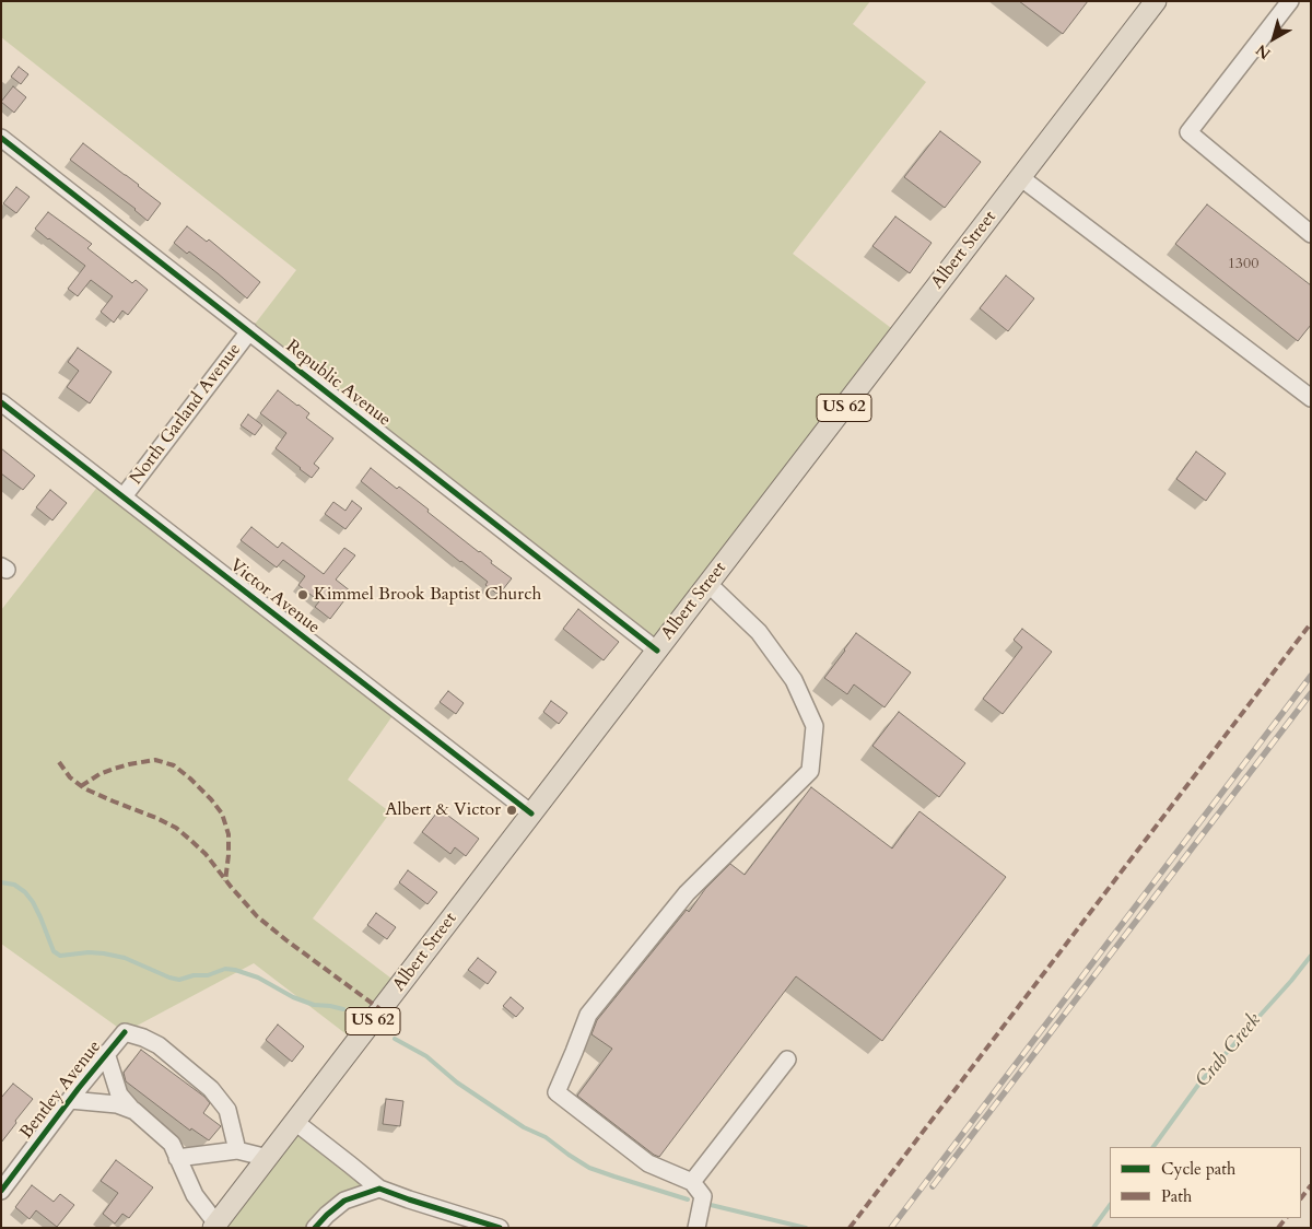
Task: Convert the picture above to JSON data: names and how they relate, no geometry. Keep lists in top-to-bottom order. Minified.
{"streets":{"main road":["Albert Street","US 62"],"street":["Republic Avenue","North Garland Avenue","Victor Avenue","Bentley Avenue"]},"crossings":[["Albert Street","Republic Avenue"],["Albert Street","Victor Avenue"],["Republic Avenue","North Garland Avenue"],["North Garland Avenue","Victor Avenue"]],"water":["Crab Creek"],"places":["Kimmel Brook Baptist Church","Albert & Victor"],"house_numbers":["1300"],"legend":["Cycle path","Path"],"north":"bottom left"}
